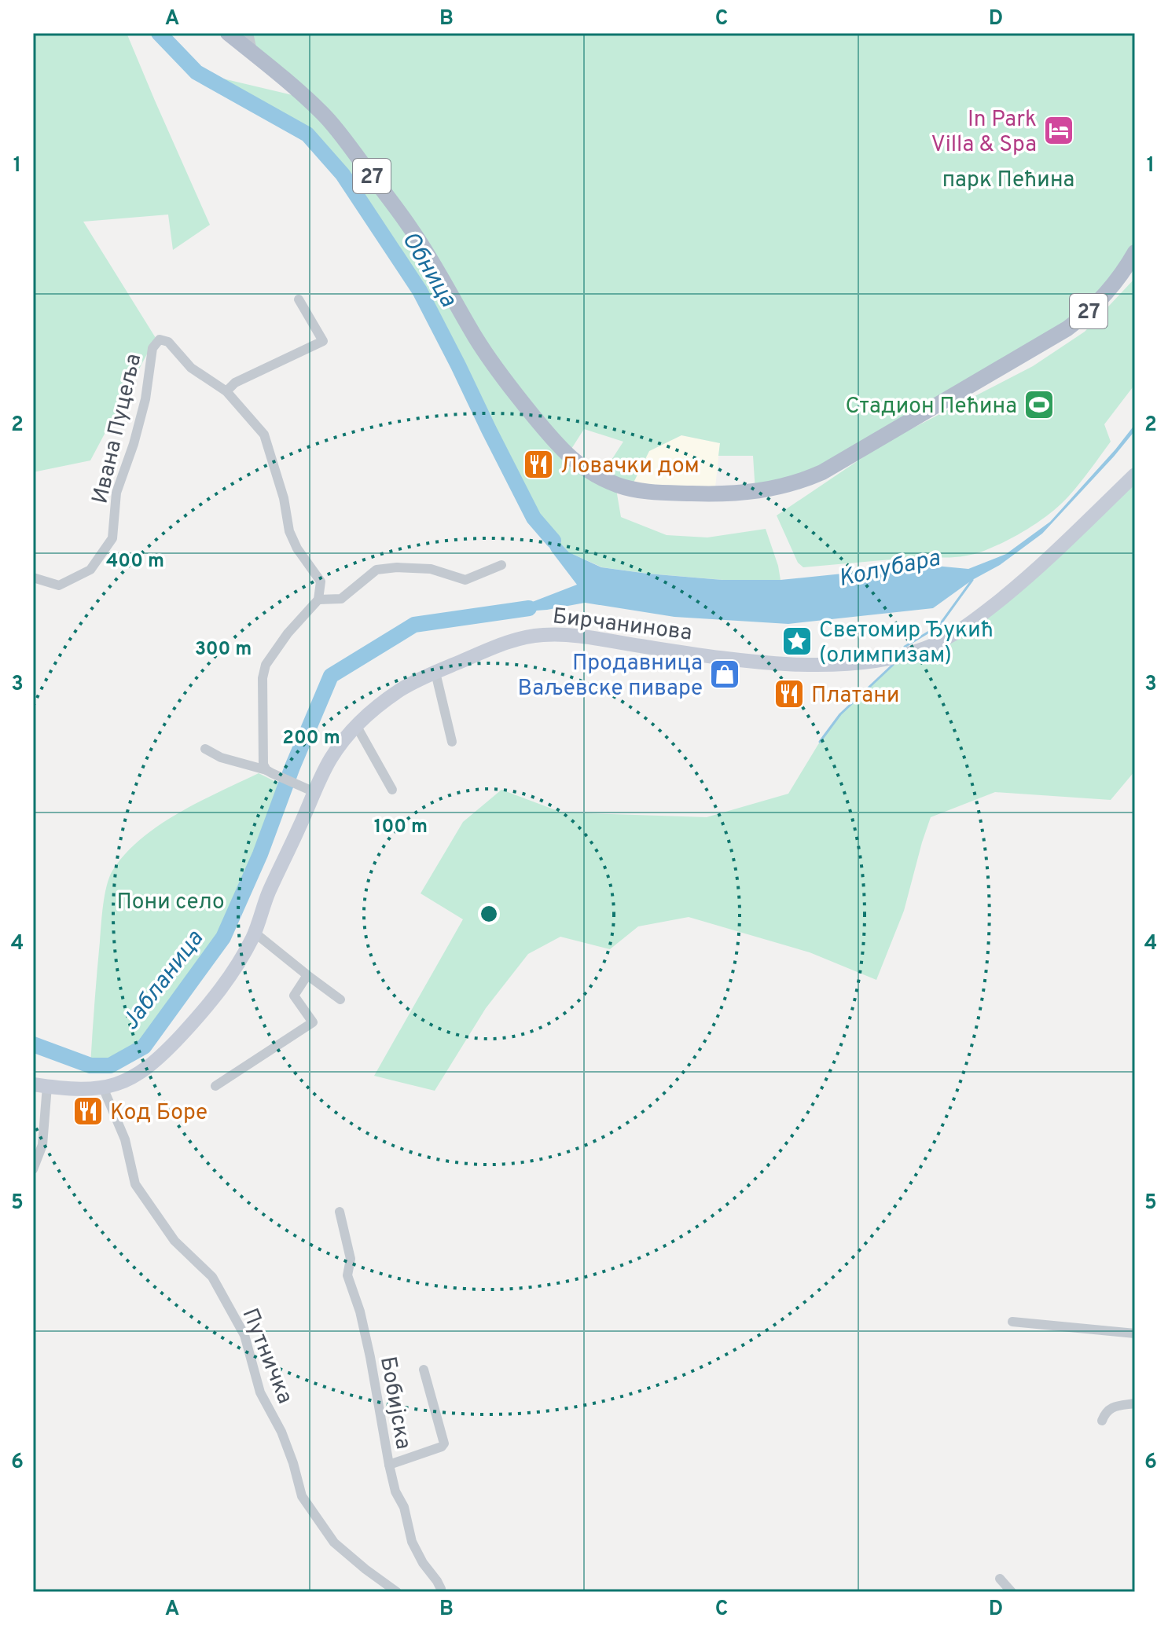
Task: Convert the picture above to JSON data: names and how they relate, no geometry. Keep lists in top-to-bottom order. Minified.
{"streets":{"main road":["27","Бирчанинова"],"street":["Ивана Пуцеља","Путничка","Бобијска"]},"crossings":[["Бирчанинова","Путничка"]],"water":["Обница","Колубара","Јабланица"],"parks":["парк Пећина","Пони село"],"places":{"hotel":["In Park Villa & Spa"],"sports":["Стадион Пећина"],"restaurant":["Ловачки дом","Платани","Код Боре"],"place":["Светомир Ђукић (олимпизам)"],"shop":["Продавница Ваљевске пиваре"]},"grid":{"columns":["A","B","C","D"],"rows":["1","2","3","4","5","6"]},"rings":["400 m","300 m","200 m","100 m"]}
